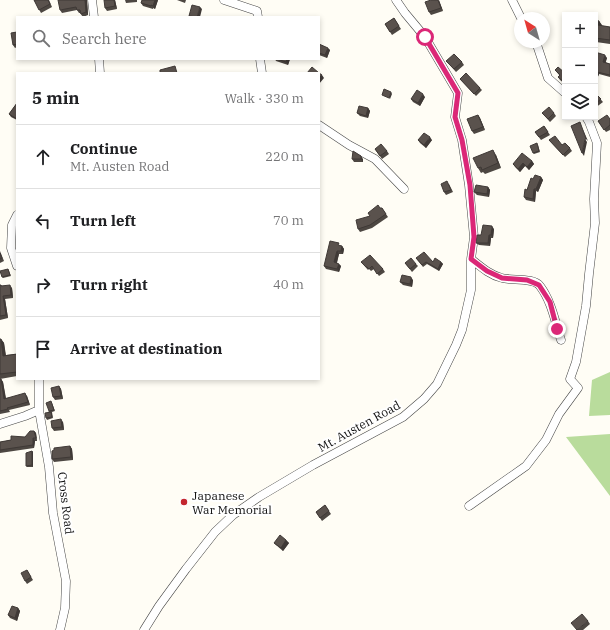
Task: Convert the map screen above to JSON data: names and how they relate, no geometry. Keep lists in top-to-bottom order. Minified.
{"streets":{"street":["Mt. Austen Road","Cross Road"]},"places":["Japanese War Memorial"],"north":"top left","page":{"map_buttons":["+","−"],"search":"Search here","heading":["5 min","Walk · 330 m"],"list":[["Continue","Mt. Austen Road","220 m"],["Turn left","70 m"],["Turn right","40 m"],"Arrive at destination"]}}
